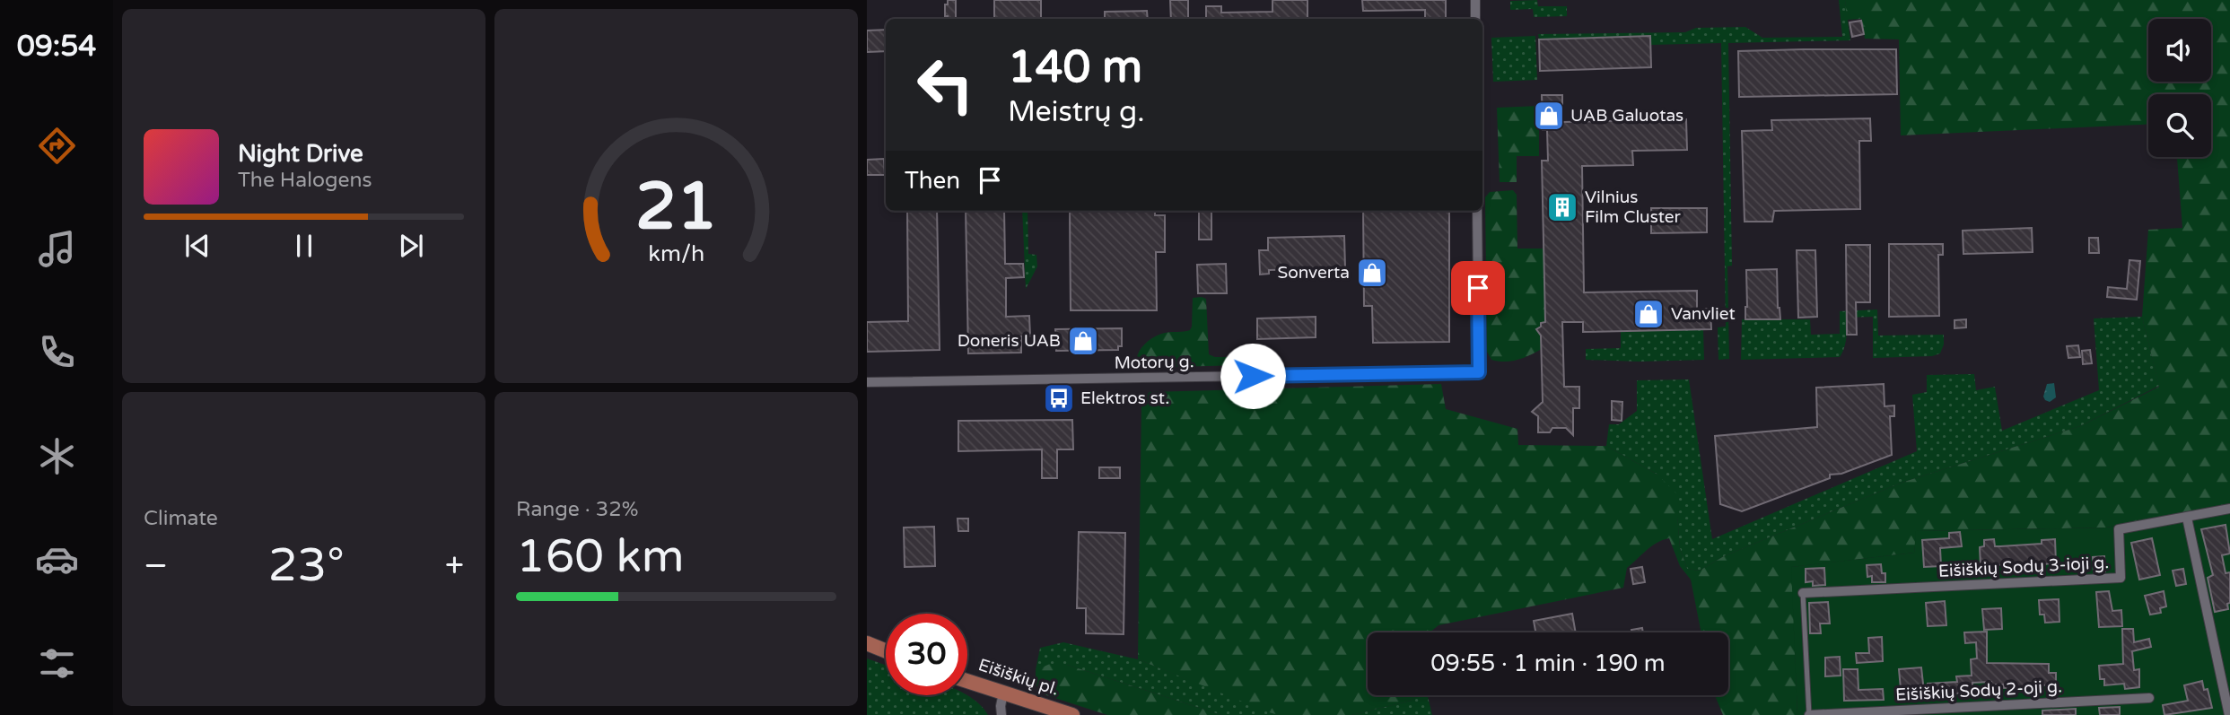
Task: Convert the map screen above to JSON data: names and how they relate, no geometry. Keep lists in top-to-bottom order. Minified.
{"streets":{"main road":["Eišiškių pl."],"street":["Motorų g.","Eišiškių Sodų 3-ioji g.","Eišiškių Sodų 2-oji g."]},"places":{"shop":["UAB Galuotas","Sonverta","Vanvliet","Doneris UAB"],"building":["Vilnius Film Cluster"],"bus stop":["Elektros st."]},"page":{"tabs":"09:54","turn":["140 m","Meistrų g."],"song":["Night Drive","The Halogens"],"then":"Then","tile":["Climate",["Range · 32%","160 km"]],"heat":["−","23°","+"],"limit":"30","trip":"09:55 · 1 min · 190 m","gauge":["21","km/h"]}}
